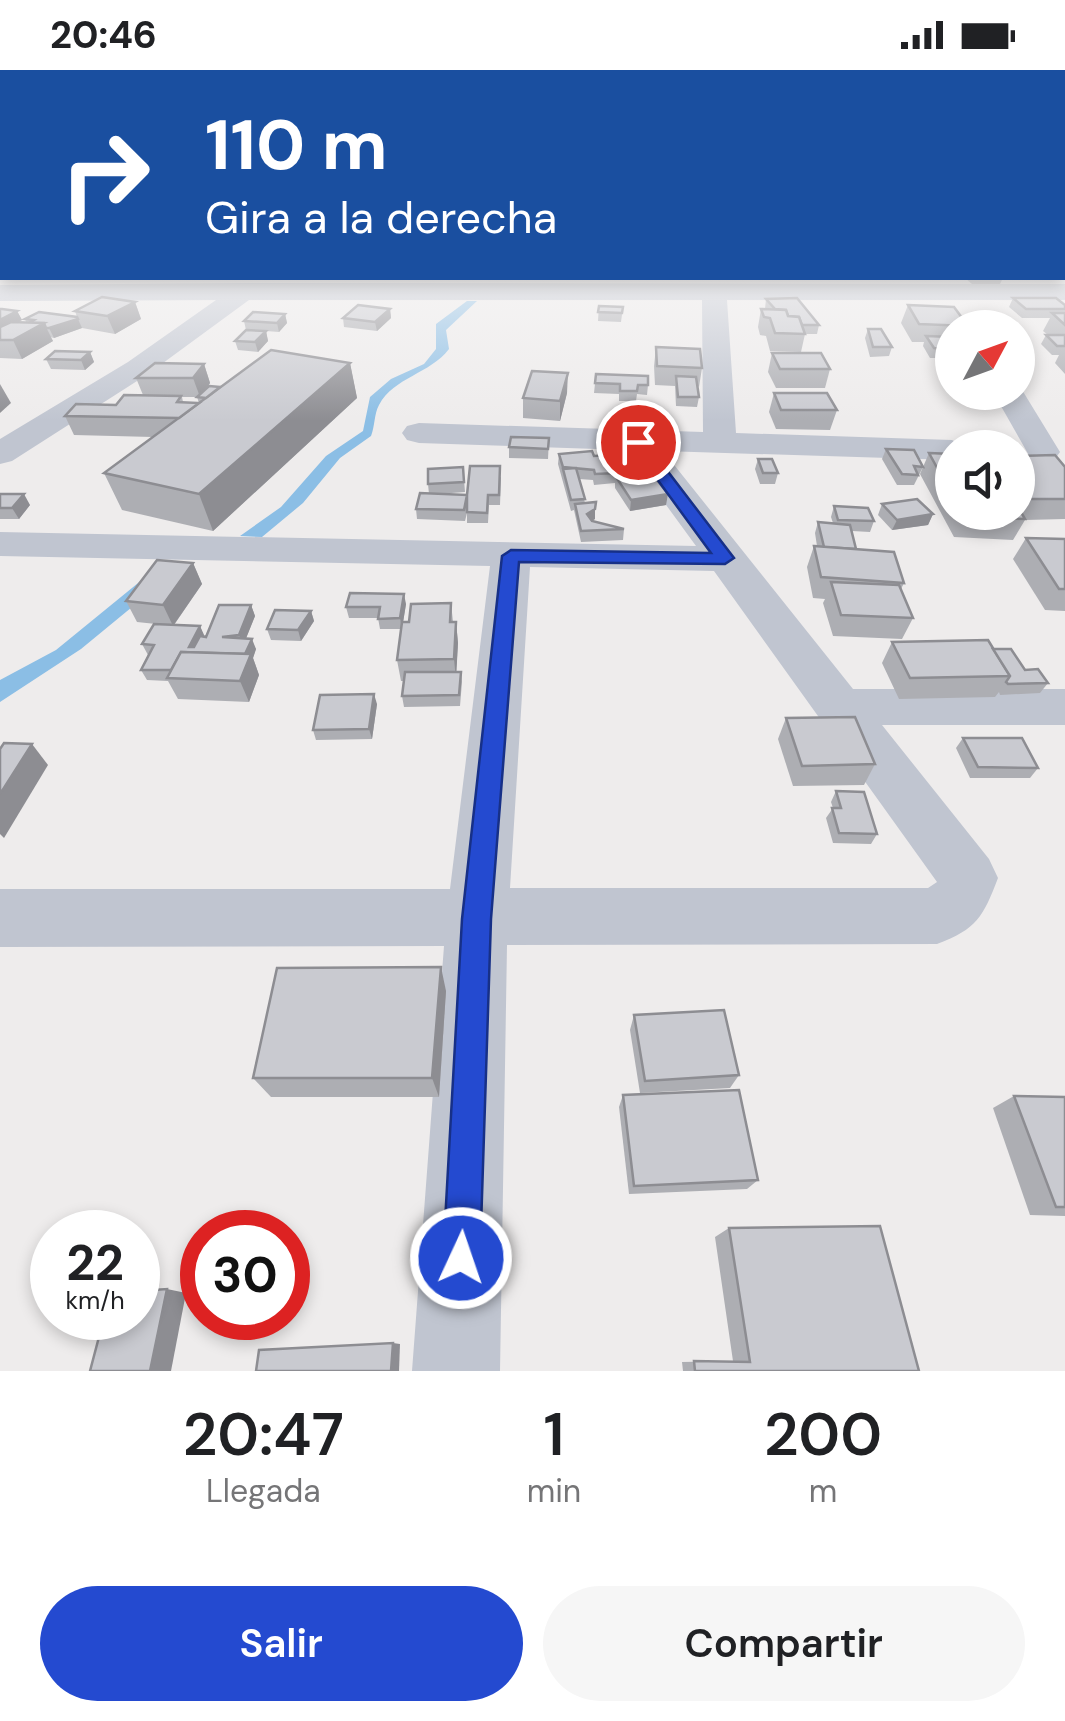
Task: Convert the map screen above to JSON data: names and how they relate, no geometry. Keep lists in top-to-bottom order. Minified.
{"north":"top right","page":{"status":"20:46","turn":["110 m","Gira a la derecha"],"speed":"22 km/h","limit":"30","eta":["20:47","Llegada","1","min","200","m"],"buttons":["Salir","Compartir"]}}
